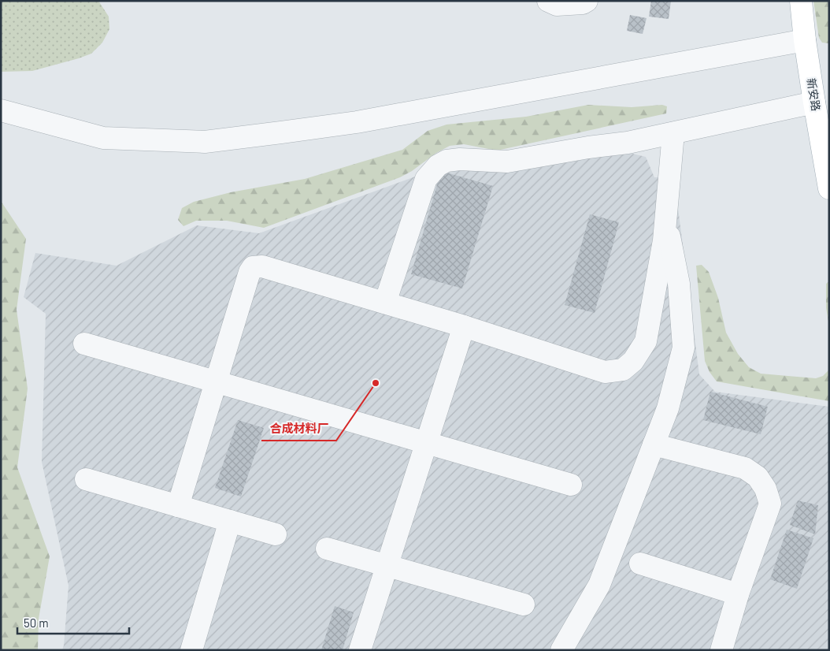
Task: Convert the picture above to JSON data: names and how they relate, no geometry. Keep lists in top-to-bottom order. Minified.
{"streets":{"main road":["新安路"]},"places":["合成材料厂"],"scale_bar":"50 m"}
